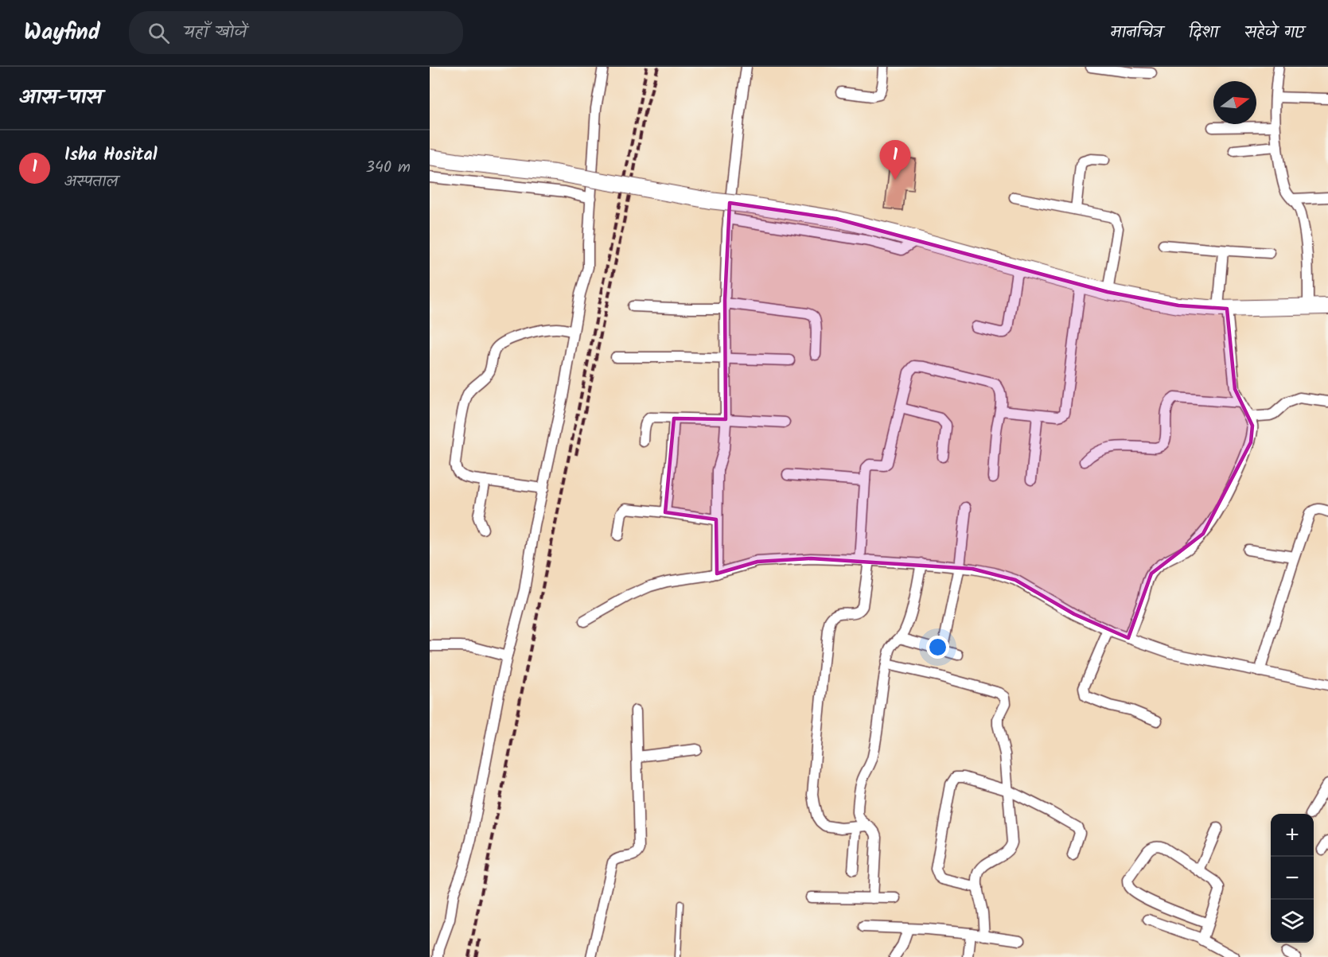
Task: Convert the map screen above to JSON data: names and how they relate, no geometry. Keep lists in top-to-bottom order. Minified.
{"north":"right","page":{"header":"Wayfind","search":"यहाँ खोजें","nav":["मानचित्र","दिशा","सहेजे गए"],"heading":"आस-पास","list":[{"mark":"1","name":"Isha Hosital","note":"अस्पताल","value":"340 m"}],"pins":"1","map_buttons":["+","−"]}}
